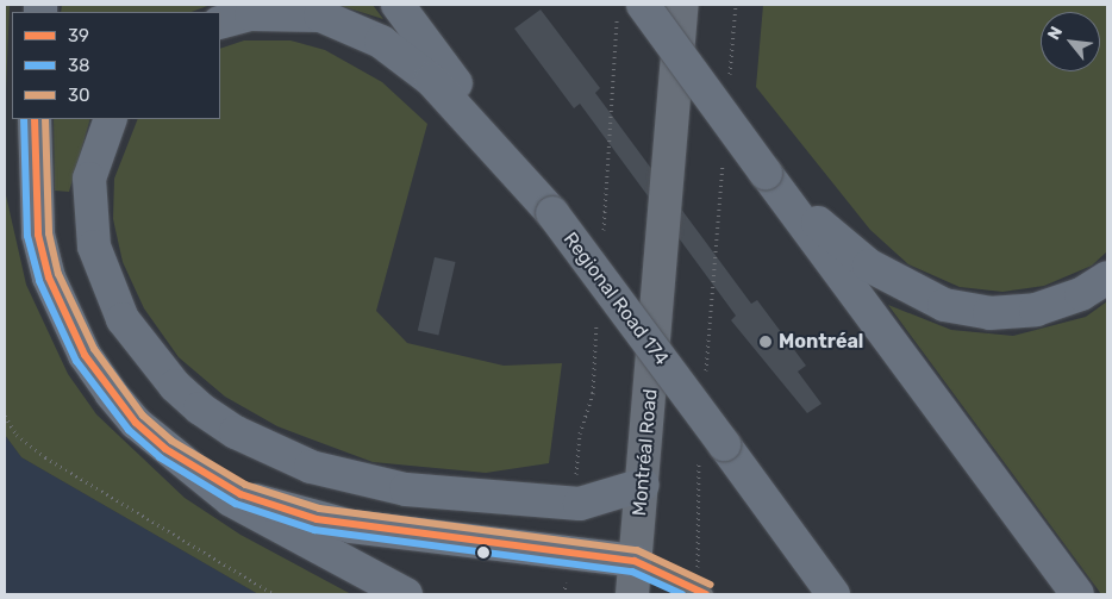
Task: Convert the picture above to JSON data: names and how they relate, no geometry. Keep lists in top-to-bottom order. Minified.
{"streets":{"highway":["Regional Road 174"],"main road":["Montréal Road"]},"places":["Montréal"],"lines":["transit line 39","transit line 38","transit line 30"],"legend":["39","38","30"],"north":"top left"}
